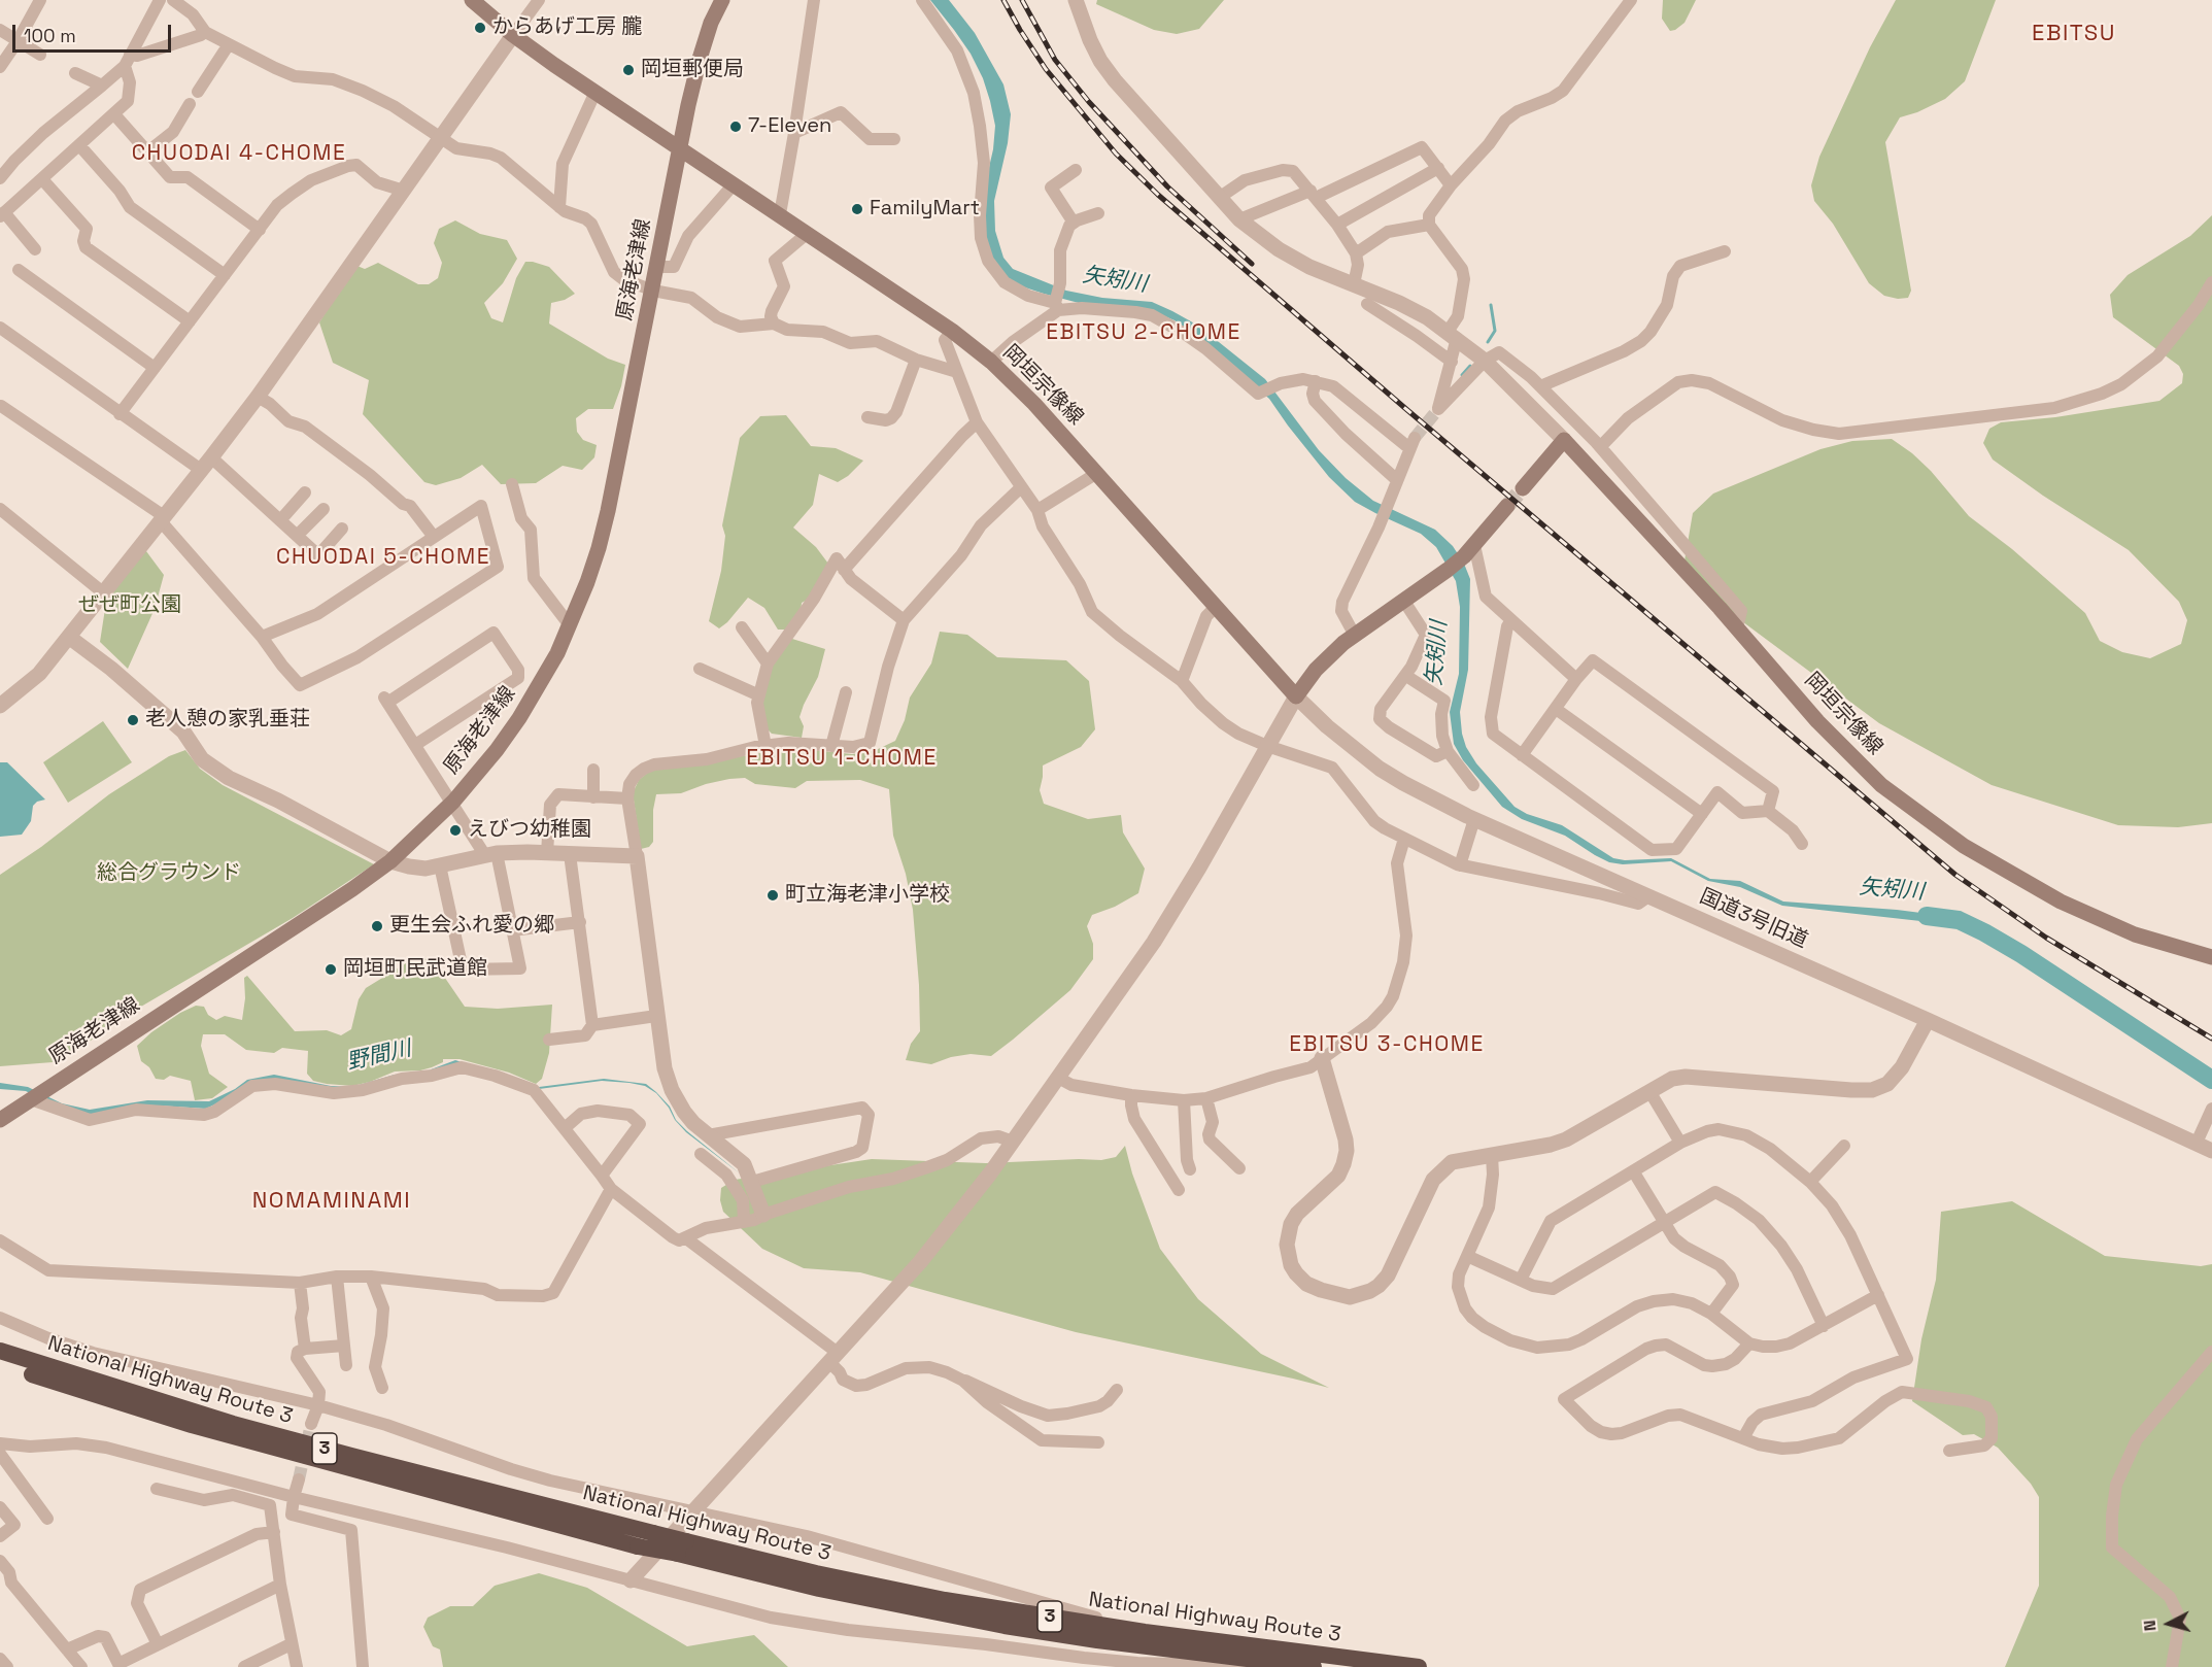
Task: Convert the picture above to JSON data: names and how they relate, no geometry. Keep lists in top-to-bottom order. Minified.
{"streets":{"highway":["National Highway Route 3","3"],"main road":["原海老津線","岡垣宗像線"],"street":["国道3号旧道"]},"crossings":[["原海老津線","岡垣宗像線"],["岡垣宗像線","国道3号旧道"]],"districts":["EBITSU","CHUODAI 4-CHOME","EBITSU 2-CHOME","CHUODAI 5-CHOME","EBITSU 1-CHOME","EBITSU 3-CHOME","NOMAMINAMI"],"water":["矢矧川","野間川"],"parks":["ぜぜ町公園","総合グラウンド"],"places":["からあげ工房 朧","岡垣郵便局","7-Eleven","FamilyMart","老人憩の家乳垂荘","えびつ幼稚園","町立海老津小学校","更生会ふれ愛の郷","岡垣町民武道館"],"scale_bar":"100 m","north":"left"}
